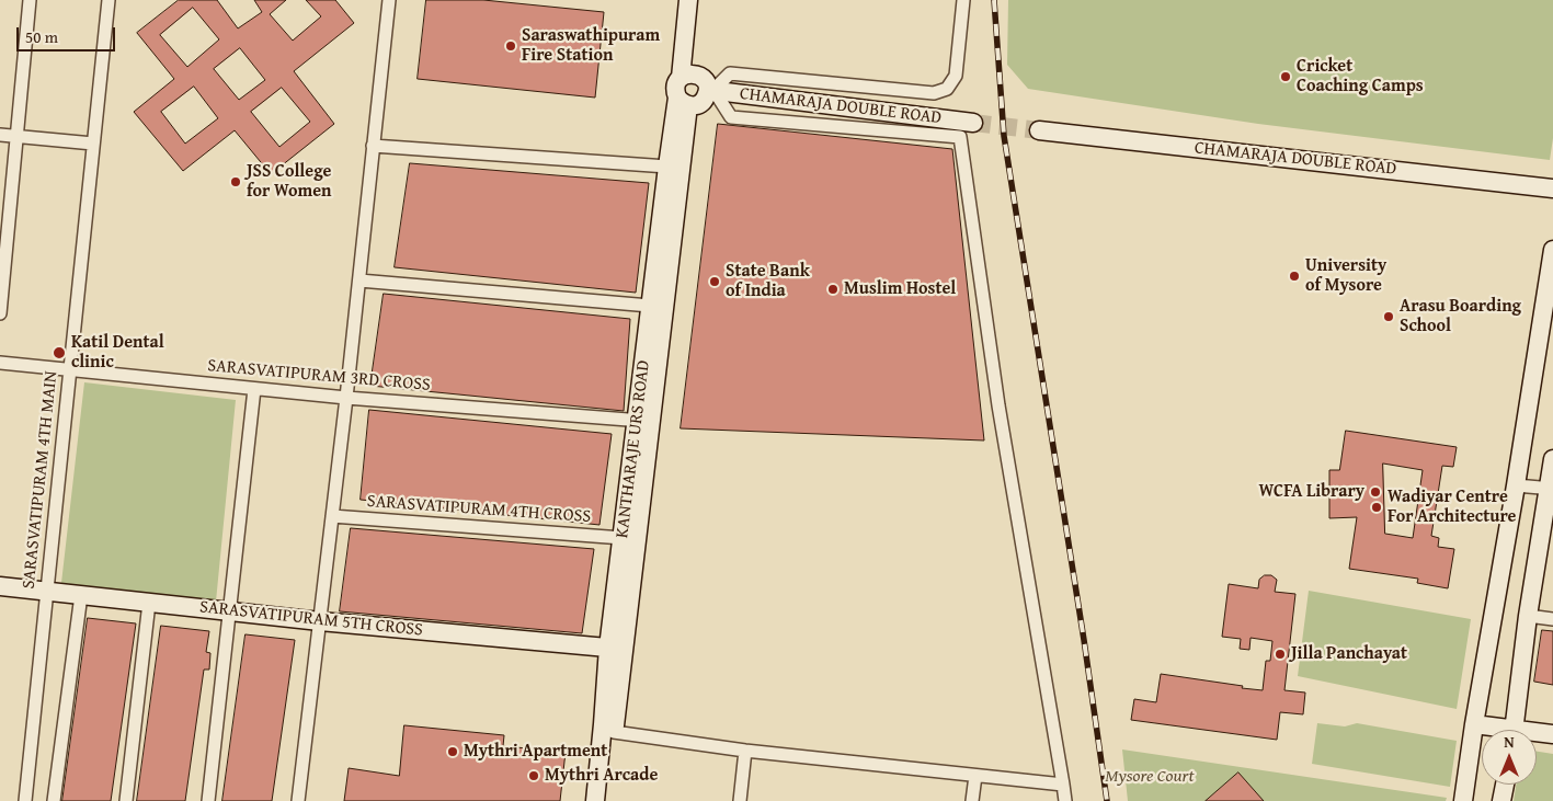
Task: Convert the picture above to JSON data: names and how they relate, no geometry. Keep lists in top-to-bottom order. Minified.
{"streets":{"street":["CHAMARAJA DOUBLE ROAD","SARASVATIPURAM 3RD CROSS","KANTHARAJE URS ROAD","SARASVATIPURAM 4TH MAIN","SARASVATIPURAM 4TH CROSS","SARASVATIPURAM 5TH CROSS"]},"crossings":[["CHAMARAJA DOUBLE ROAD","KANTHARAJE URS ROAD"],["SARASVATIPURAM 3RD CROSS","KANTHARAJE URS ROAD"],["SARASVATIPURAM 3RD CROSS","SARASVATIPURAM 4TH MAIN"],["KANTHARAJE URS ROAD","SARASVATIPURAM 4TH CROSS"],["KANTHARAJE URS ROAD","SARASVATIPURAM 5TH CROSS"],["SARASVATIPURAM 4TH MAIN","SARASVATIPURAM 5TH CROSS"]],"parks":["Mysore Court"],"places":["Saraswathipuram Fire Station","Cricket Coaching Camps","JSS College for Women","University of Mysore","State Bank of India","Muslim Hostel","Arasu Boarding School","Katil Dental clinic","WCFA Library","Wadiyar Centre For Architecture","Jilla Panchayat","Mythri Apartment","Mythri Arcade"],"scale_bar":"50 m","north":"top"}
